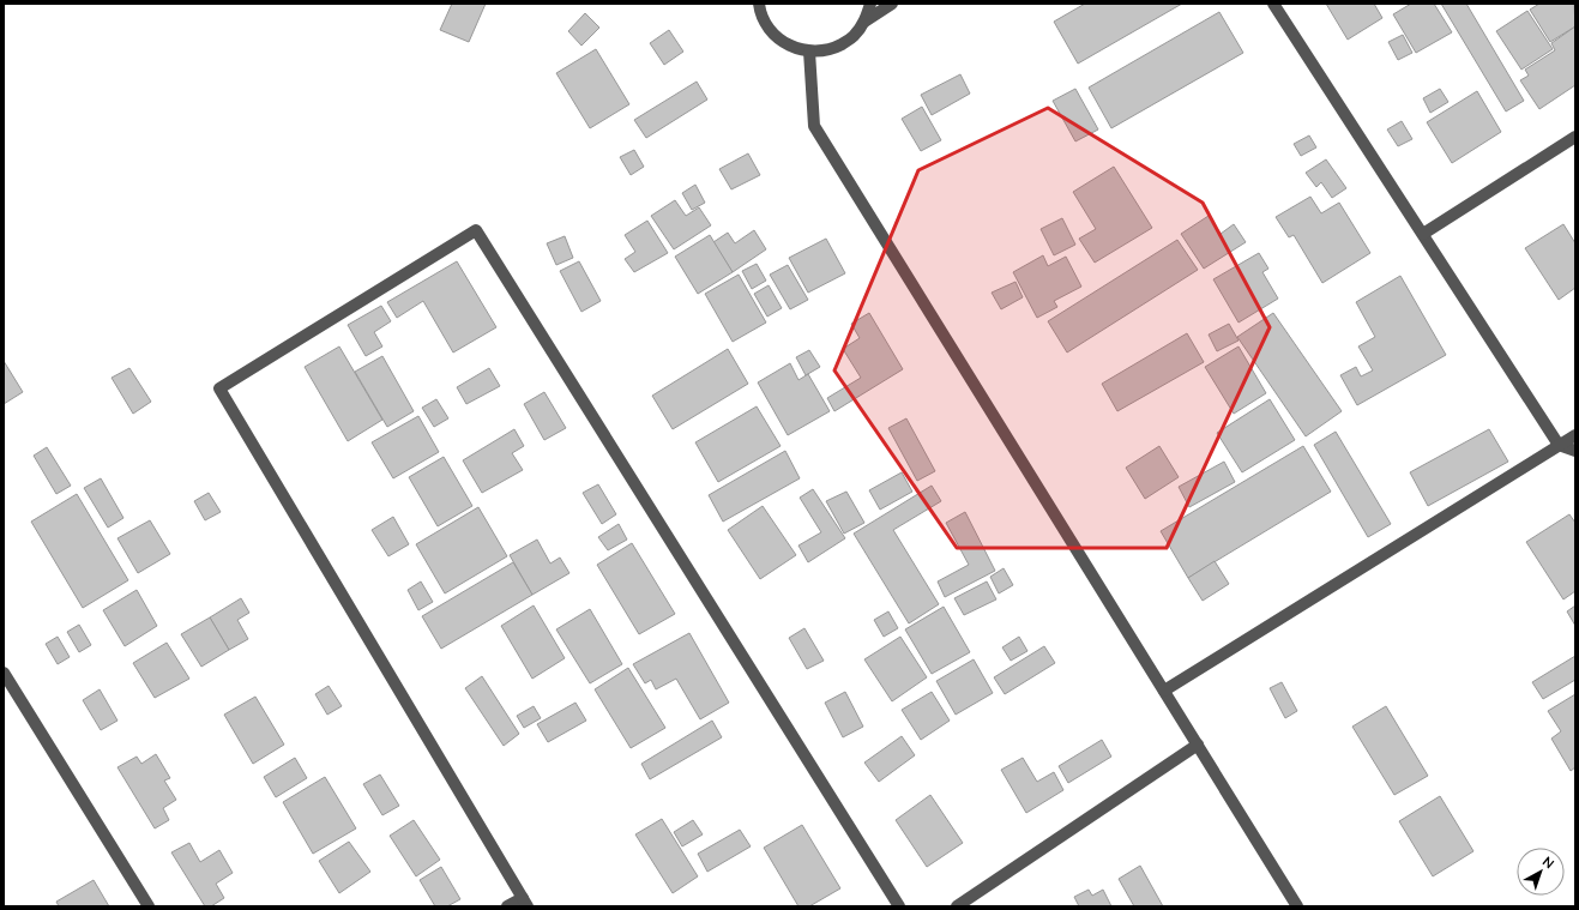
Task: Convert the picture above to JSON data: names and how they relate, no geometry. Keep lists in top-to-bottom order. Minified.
{"north":"top right"}
